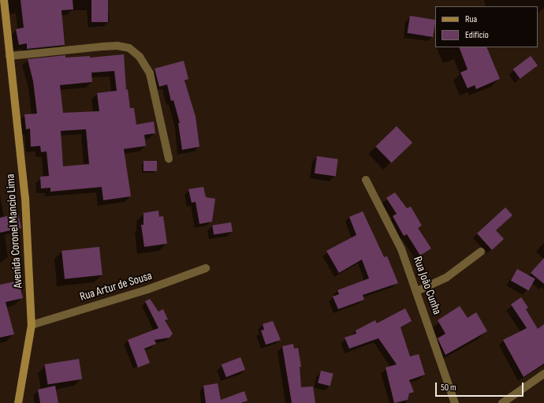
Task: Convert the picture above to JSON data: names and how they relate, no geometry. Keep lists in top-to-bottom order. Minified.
{"streets":{"street":["Avenida Coronel Mancio Lima","Rua João Cunha","Rua Artur de Sousa"]},"crossings":[["Avenida Coronel Mancio Lima","Rua Artur de Sousa"]],"legend":["Rua","Edifício"],"scale_bar":"50 m"}
